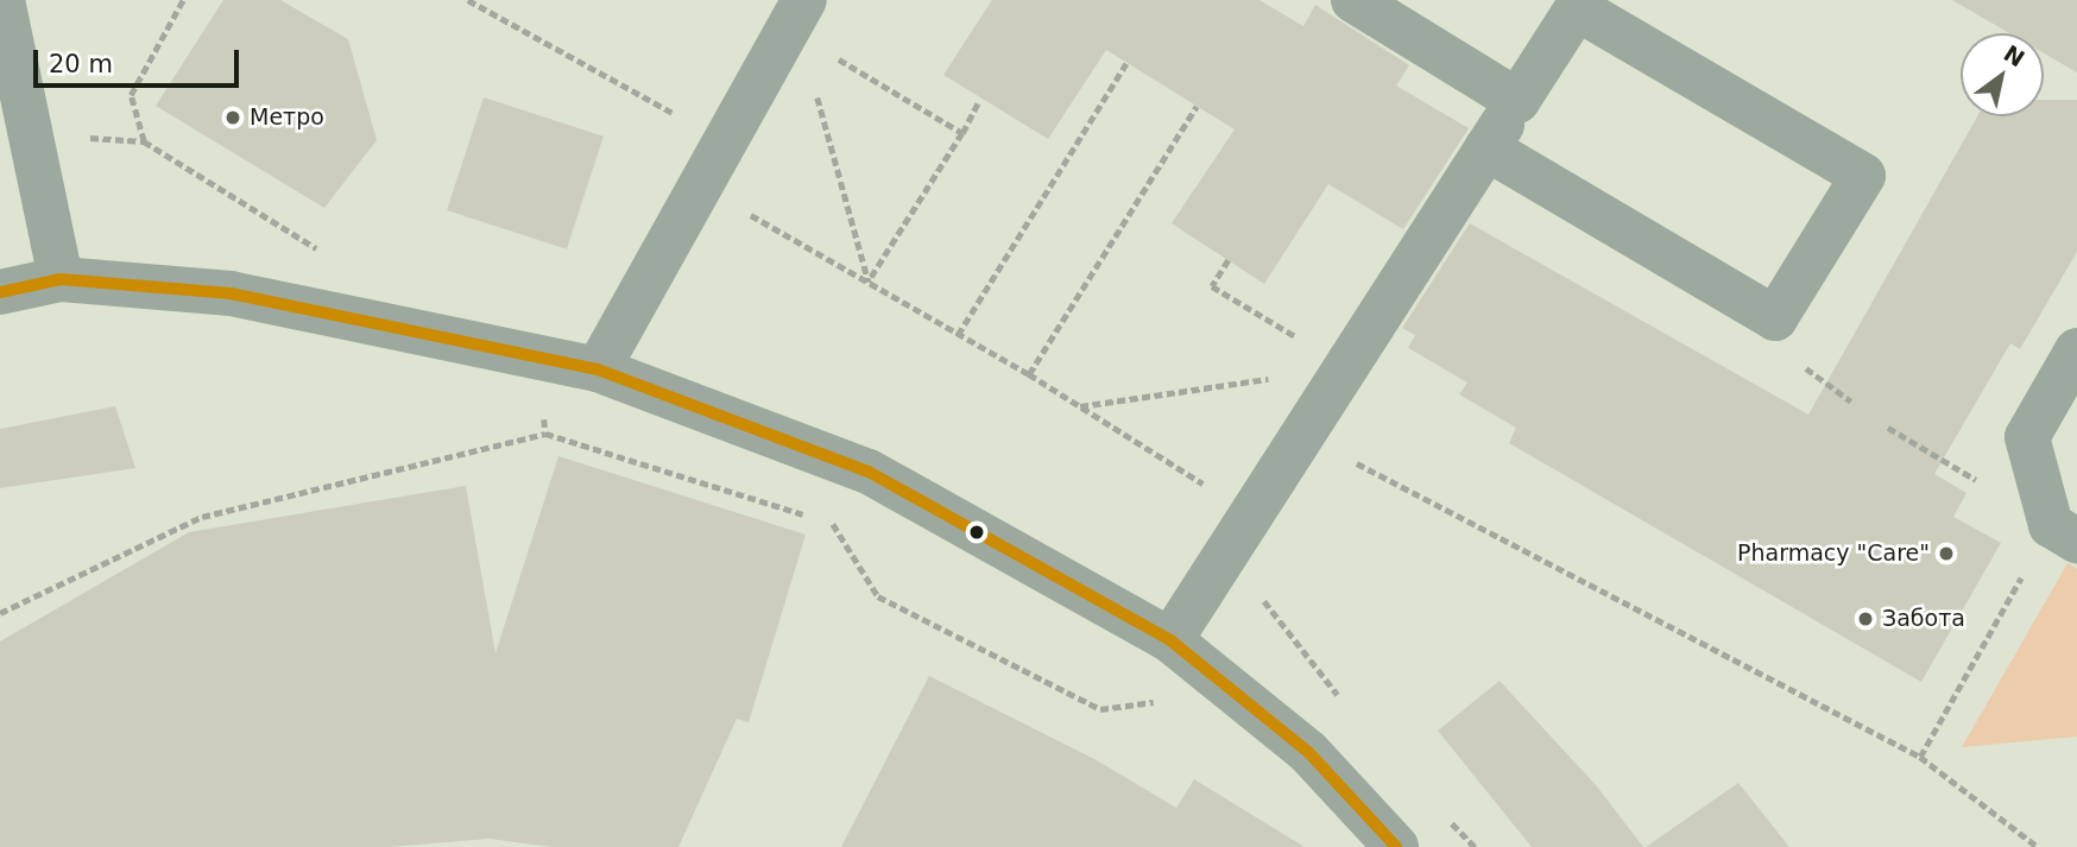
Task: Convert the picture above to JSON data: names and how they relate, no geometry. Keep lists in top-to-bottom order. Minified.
{"places":["Метро","Pharmacy \"Care\"","Забота"],"scale_bar":"20 m","north":"top right"}
